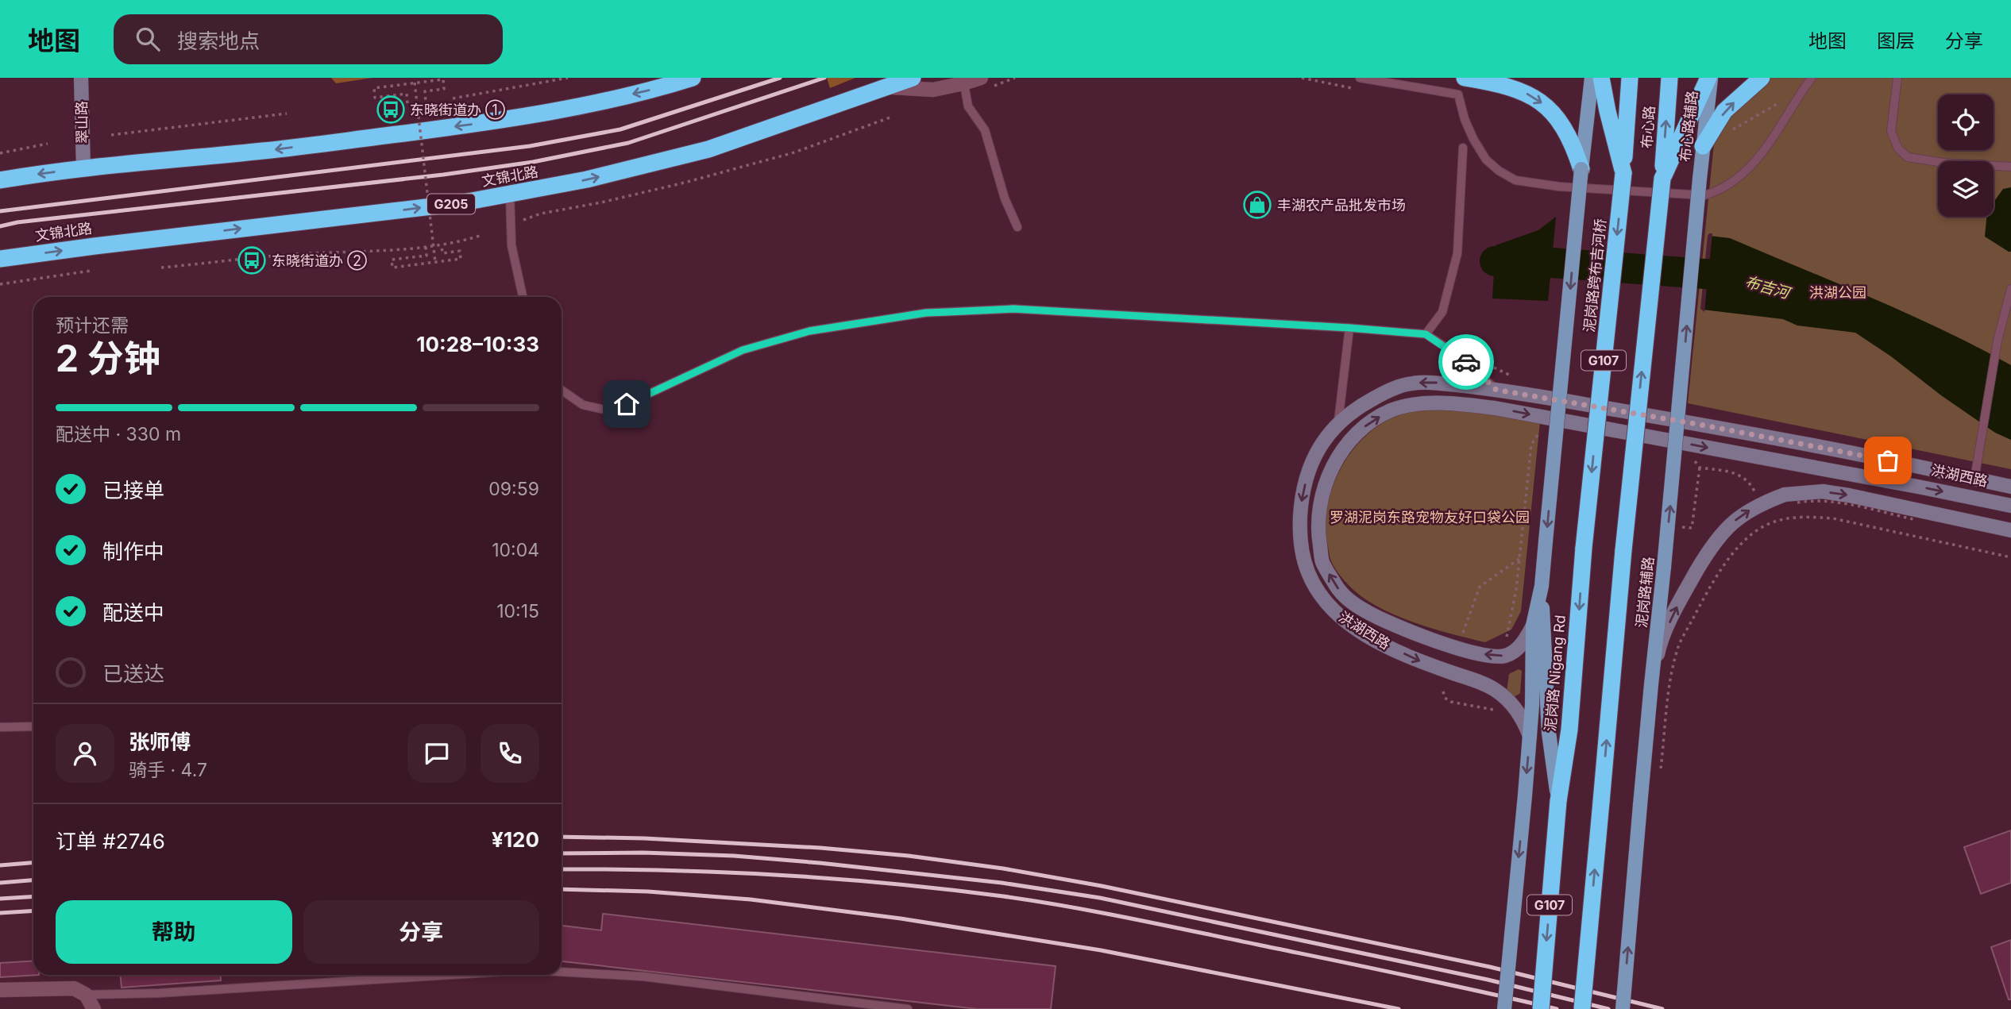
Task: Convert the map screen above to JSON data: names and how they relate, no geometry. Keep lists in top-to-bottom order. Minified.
{"streets":{"highway":["布心路","文锦北路","G205","泥岗路跨布吉河桥","G107","泥岗路 Nigang Rd"],"main road":["翠山路","布心路辅路","洪湖西路","泥岗路辅路"]},"crossings":[["布心路辅路","泥岗路辅路"],["布心路","泥岗路跨布吉河桥"],["布心路","G107"],["泥岗路跨布吉河桥","泥岗路 Nigang Rd"],["G107","泥岗路 Nigang Rd"]],"water":["布吉河"],"parks":["洪湖公园","罗湖泥岗东路宠物友好口袋公园"],"places":{"bus stop":["东晓街道办 ①","东晓街道办 ②"],"shop":["丰湖农产品批发市场"]},"page":{"header":"地图","search":"搜索地点","nav":["地图","图层","分享"],"heading":["2 分钟","预计还需","10:28–10:33"],"panel":["张师傅","骑手 · 4.7","订单 #2746","¥120"],"bar":"配送中 · 330 m","list":[["已接单","09:59"],["制作中","10:04"],["配送中","10:15"],"已送达"],"buttons":["帮助","分享"]}}
